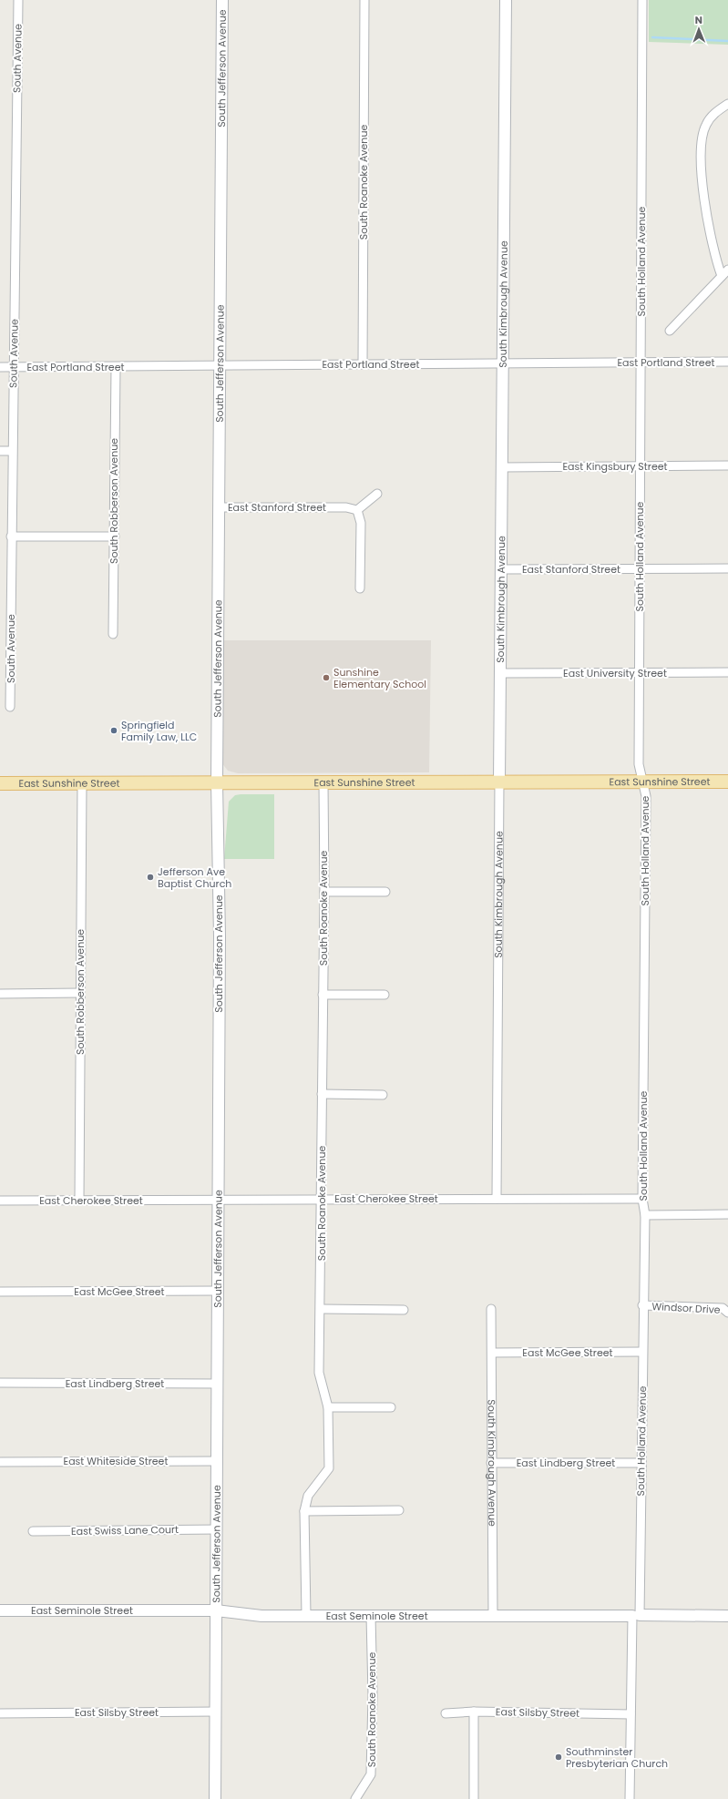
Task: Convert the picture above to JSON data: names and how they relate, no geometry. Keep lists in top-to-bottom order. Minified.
{"streets":{"main road":["East Sunshine Street"],"street":["South Avenue","South Jefferson Avenue","South Roanoke Avenue","South Holland Avenue","South Kimbrough Avenue","East Portland Street","East Kingsbury Street","South Robberson Avenue","East Stanford Street","East University Street","East Cherokee Street","East McGee Street","Windsor Drive","East Lindberg Street","East Whiteside Street","East Swiss Lane Court","East Seminole Street","East Silsby Street"]},"crossings":[["South Avenue","East Portland Street"],["South Jefferson Avenue","East Portland Street"],["South Jefferson Avenue","East Stanford Street"],["South Jefferson Avenue","East Sunshine Street"],["South Jefferson Avenue","East Cherokee Street"],["South Jefferson Avenue","East McGee Street"],["South Jefferson Avenue","East Lindberg Street"],["South Jefferson Avenue","East Whiteside Street"],["South Jefferson Avenue","East Swiss Lane Court"],["South Jefferson Avenue","East Seminole Street"],["South Jefferson Avenue","East Silsby Street"],["South Roanoke Avenue","East Portland Street"],["South Roanoke Avenue","East Sunshine Street"],["South Roanoke Avenue","East Cherokee Street"],["South Roanoke Avenue","East Seminole Street"],["South Holland Avenue","East Portland Street"],["South Holland Avenue","East Kingsbury Street"],["South Holland Avenue","East Stanford Street"],["South Holland Avenue","East University Street"],["South Holland Avenue","East Sunshine Street"],["South Holland Avenue","East Cherokee Street"],["South Holland Avenue","East McGee Street"],["South Holland Avenue","Windsor Drive"],["South Holland Avenue","East Lindberg Street"],["South Holland Avenue","East Seminole Street"],["South Holland Avenue","East Silsby Street"],["South Kimbrough Avenue","East Portland Street"],["South Kimbrough Avenue","East Kingsbury Street"],["South Kimbrough Avenue","East Stanford Street"],["South Kimbrough Avenue","East University Street"],["South Kimbrough Avenue","East Sunshine Street"],["South Kimbrough Avenue","East Cherokee Street"],["South Kimbrough Avenue","East McGee Street"],["South Kimbrough Avenue","East Lindberg Street"],["South Kimbrough Avenue","East Seminole Street"],["East Portland Street","South Robberson Avenue"],["South Robberson Avenue","East Sunshine Street"],["South Robberson Avenue","East Cherokee Street"]],"places":["Sunshine Elementary School","Springfield Family Law, LLC","Jefferson Ave Baptist Church","Southminster Presbyterian Church"],"north":"top"}
